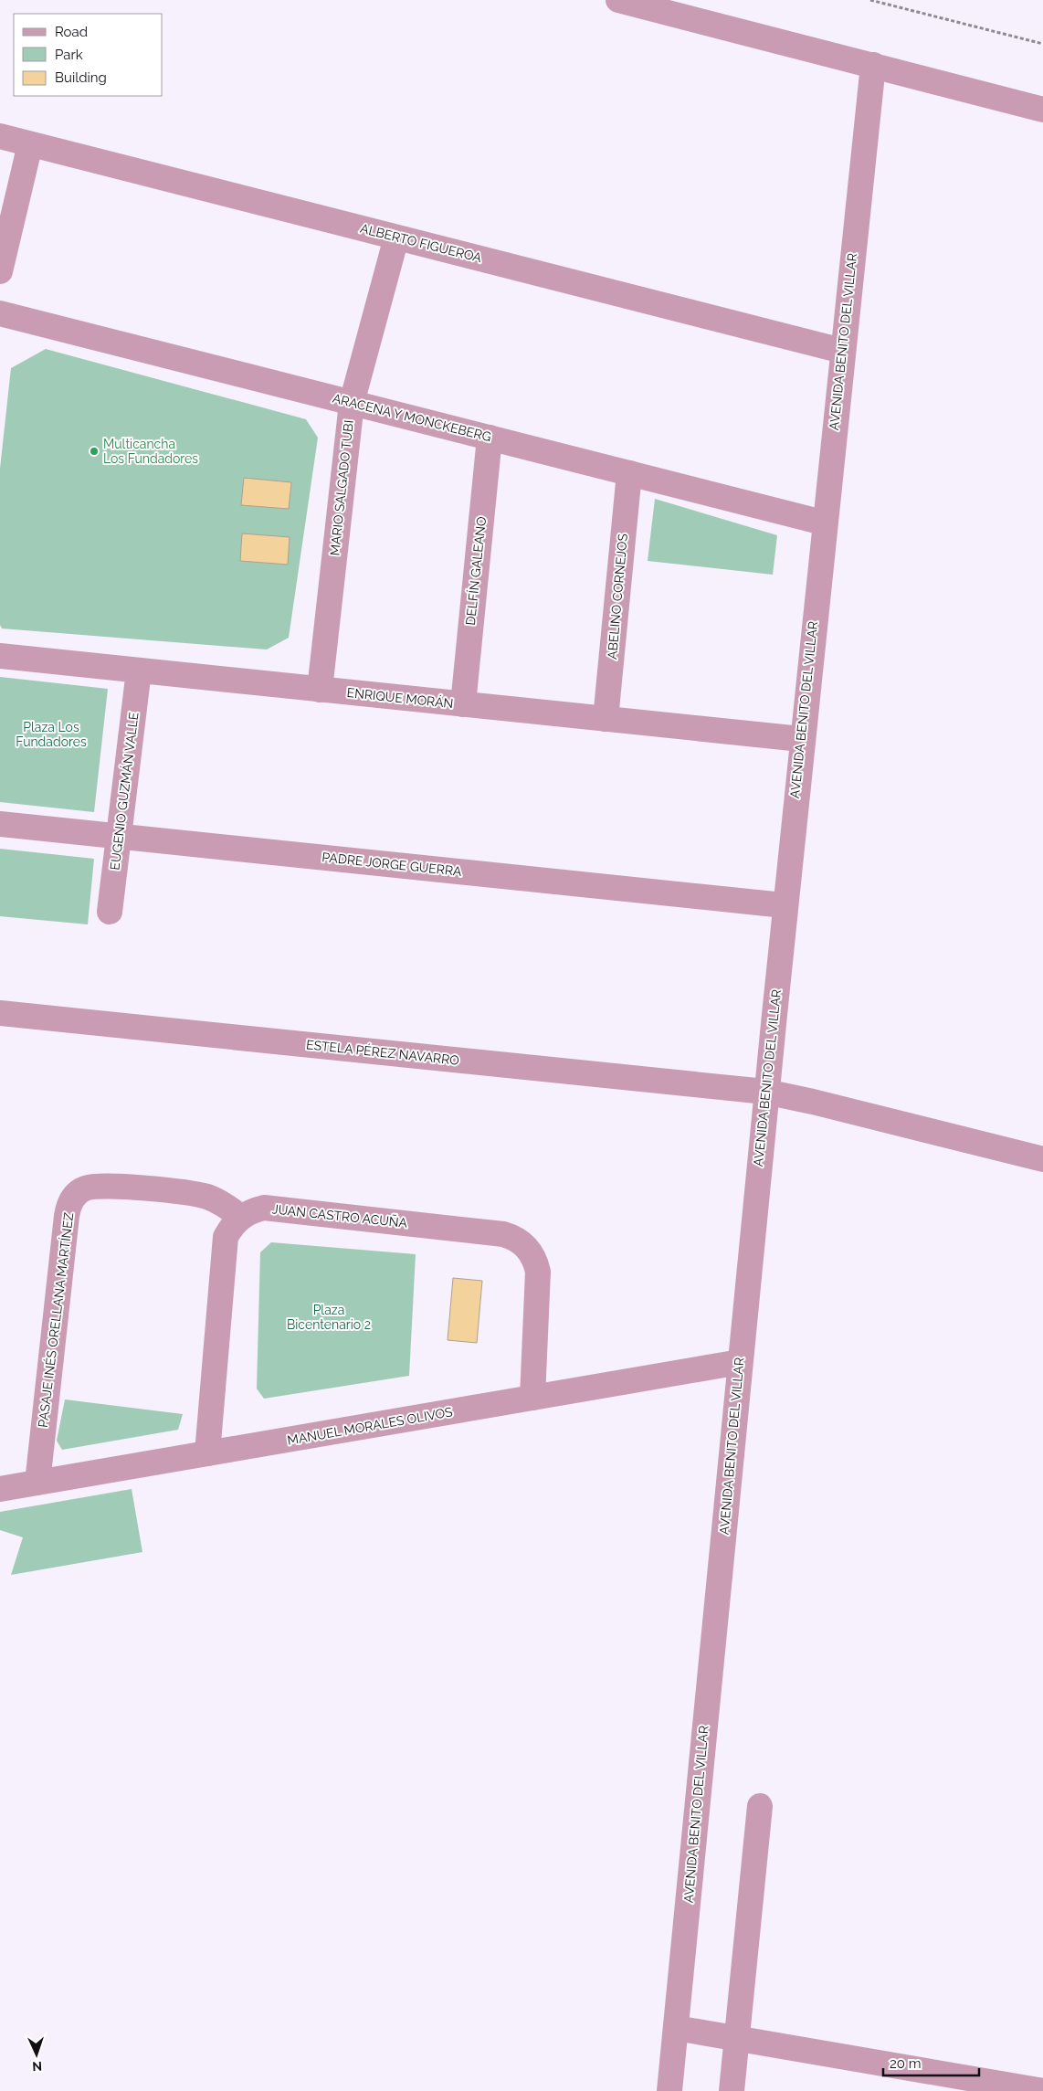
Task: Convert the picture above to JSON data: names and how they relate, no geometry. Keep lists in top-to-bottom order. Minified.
{"streets":{"street":["ALBERTO FIGUEROA","AVENIDA BENITO DEL VILLAR","ARACENA Y MONCKEBERG","MARIO SALGADO TUBI","DELFÍN GALEANO","ABELINO CORNEJOS","ENRIQUE MORÁN","EUGENIO GUZMÁN VALLE","PADRE JORGE GUERRA","ESTELA PÉREZ NAVARRO","JUAN CASTRO ACUÑA","PASAJE INÉS ORELLANA MARTÍNEZ","MANUEL MORALES OLIVOS"]},"crossings":[["ALBERTO FIGUEROA","AVENIDA BENITO DEL VILLAR"],["ALBERTO FIGUEROA","MARIO SALGADO TUBI"],["AVENIDA BENITO DEL VILLAR","ARACENA Y MONCKEBERG"],["AVENIDA BENITO DEL VILLAR","ENRIQUE MORÁN"],["AVENIDA BENITO DEL VILLAR","PADRE JORGE GUERRA"],["AVENIDA BENITO DEL VILLAR","ESTELA PÉREZ NAVARRO"],["AVENIDA BENITO DEL VILLAR","MANUEL MORALES OLIVOS"],["ARACENA Y MONCKEBERG","MARIO SALGADO TUBI"],["ARACENA Y MONCKEBERG","DELFÍN GALEANO"],["ARACENA Y MONCKEBERG","ABELINO CORNEJOS"],["MARIO SALGADO TUBI","ENRIQUE MORÁN"],["DELFÍN GALEANO","ENRIQUE MORÁN"],["ABELINO CORNEJOS","ENRIQUE MORÁN"],["ENRIQUE MORÁN","EUGENIO GUZMÁN VALLE"],["EUGENIO GUZMÁN VALLE","PADRE JORGE GUERRA"],["JUAN CASTRO ACUÑA","PASAJE INÉS ORELLANA MARTÍNEZ"],["JUAN CASTRO ACUÑA","MANUEL MORALES OLIVOS"],["PASAJE INÉS ORELLANA MARTÍNEZ","MANUEL MORALES OLIVOS"]],"parks":["Plaza Los Fundadores","Plaza Bicentenario 2"],"places":["Multicancha Los Fundadores"],"legend":["Road","Park","Building"],"scale_bar":"20 m","north":"bottom"}
